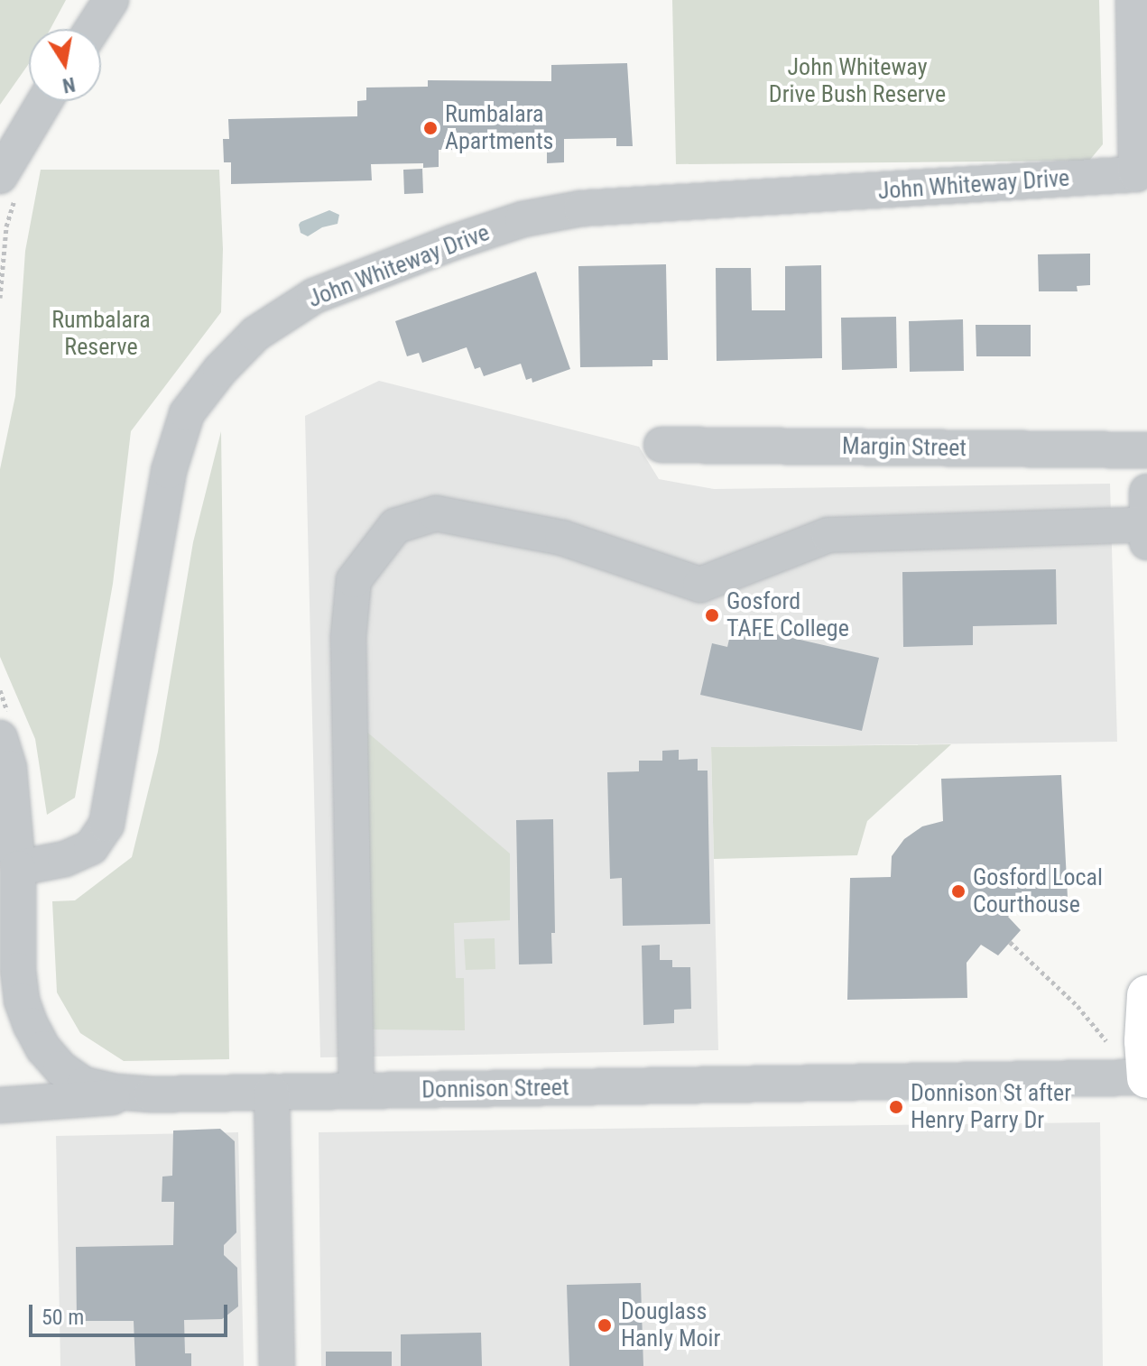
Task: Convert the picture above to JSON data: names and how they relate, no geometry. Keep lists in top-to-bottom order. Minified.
{"streets":{"street":["John Whiteway Drive","Margin Street","Donnison Street"]},"crossings":[["John Whiteway Drive","Donnison Street"]],"parks":["John Whiteway Drive Bush Reserve","Rumbalara Reserve"],"places":["Rumbalara Apartments","Gosford TAFE College","Gosford Local Courthouse","Donnison St after Henry Parry Dr","Douglass Hanly Moir"],"scale_bar":"50 m","north":"bottom"}
